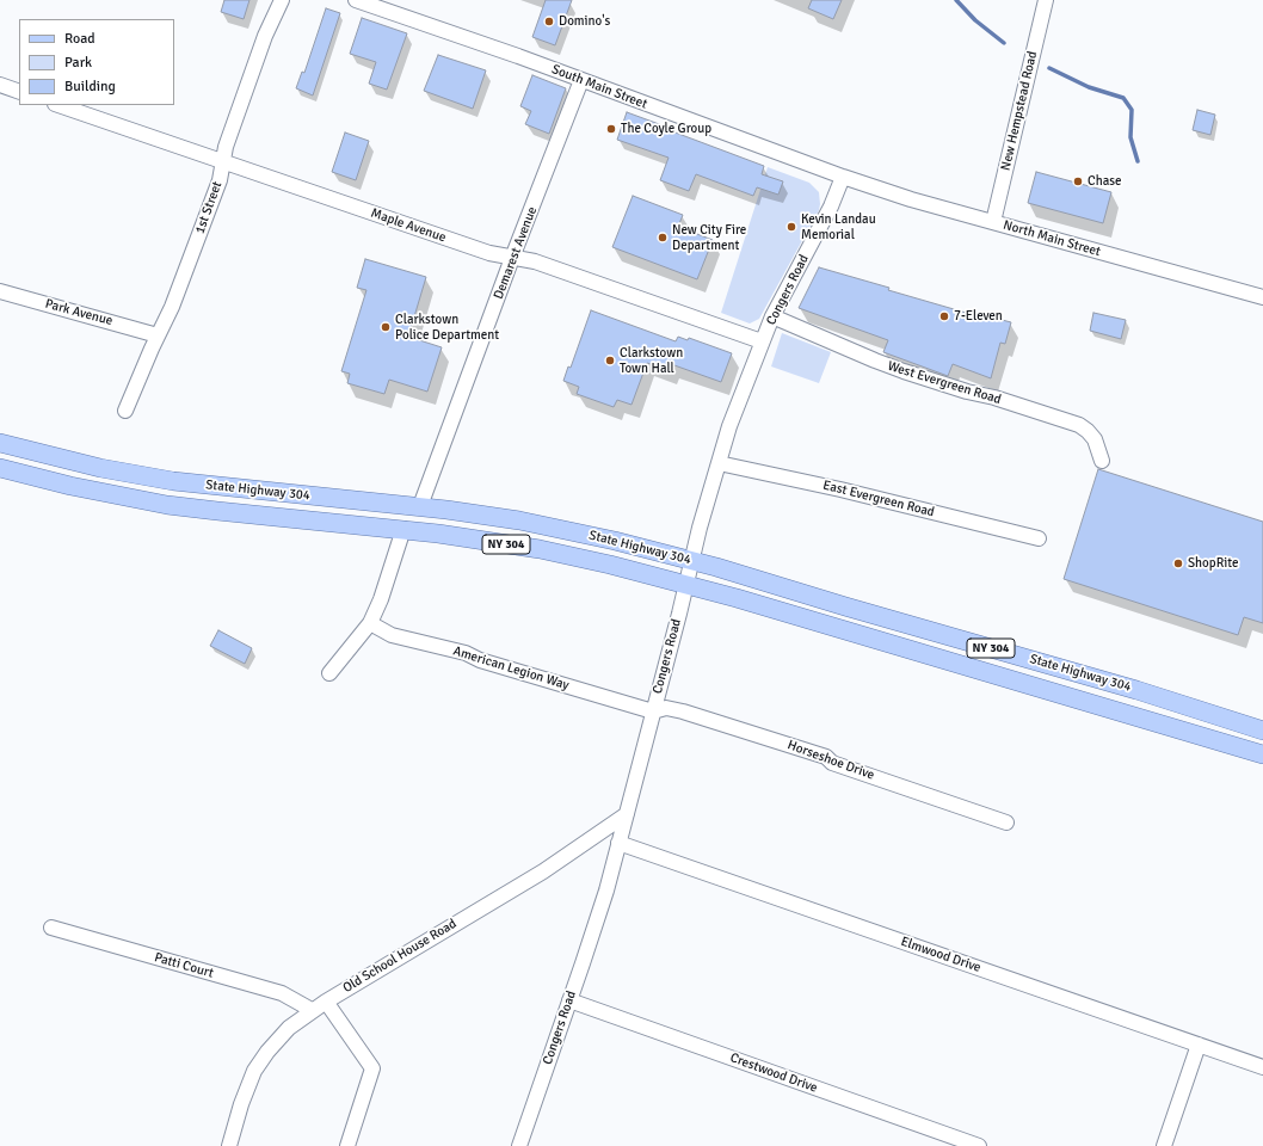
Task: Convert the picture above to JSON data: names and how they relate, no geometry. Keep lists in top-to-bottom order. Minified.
{"streets":{"main road":["State Highway 304","NY 304"],"street":["South Main Street","New Hempstead Road","1st Street","Maple Avenue","North Main Street","Demarest Avenue","Congers Road","Park Avenue","West Evergreen Road","East Evergreen Road","American Legion Way","Horseshoe Drive","Elmwood Drive","Old School House Road","Patti Court","Crestwood Drive"]},"crossings":[["South Main Street","North Main Street"],["South Main Street","Demarest Avenue"],["South Main Street","Congers Road"],["New Hempstead Road","North Main Street"],["1st Street","Maple Avenue"],["1st Street","Park Avenue"],["Maple Avenue","Demarest Avenue"],["Maple Avenue","Congers Road"],["North Main Street","Congers Road"],["Demarest Avenue","State Highway 304"],["Congers Road","West Evergreen Road"],["Congers Road","State Highway 304"],["Congers Road","East Evergreen Road"],["Congers Road","American Legion Way"],["Congers Road","Horseshoe Drive"],["Congers Road","Elmwood Drive"],["Congers Road","Old School House Road"],["Congers Road","Crestwood Drive"],["American Legion Way","Horseshoe Drive"],["Old School House Road","Patti Court"]],"places":["Domino's","The Coyle Group","Chase","Kevin Landau Memorial","New City Fire Department","7-Eleven","Clarkstown Police Department","Clarkstown Town Hall","ShopRite"],"legend":["Road","Park","Building"]}
